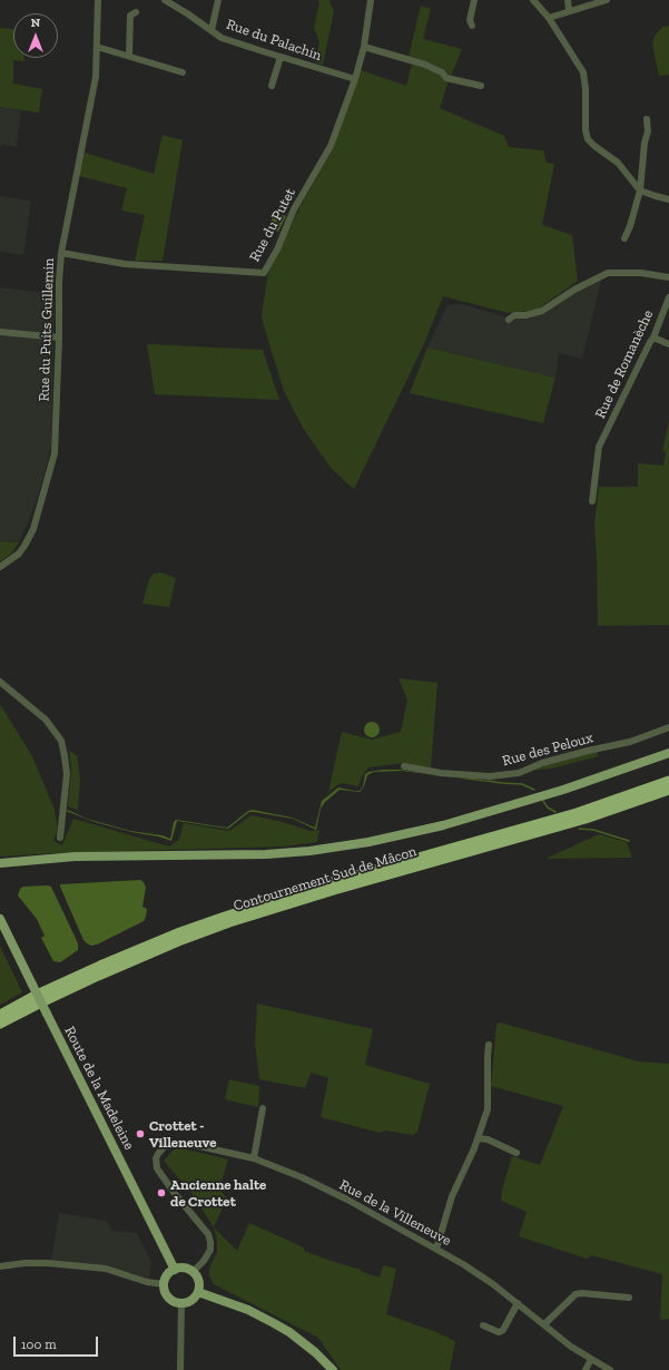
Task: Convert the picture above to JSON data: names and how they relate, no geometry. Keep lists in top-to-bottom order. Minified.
{"streets":{"highway":["Contournement Sud de Mâcon"],"main road":["Route de la Madeleine"],"street":["Rue du Palachin","Rue du Putet","Rue du Puits Guillemin","Rue de Romanèche","Rue des Peloux","Rue de la Villeneuve"]},"crossings":[["Rue du Palachin","Rue du Putet"],["Rue du Putet","Rue du Puits Guillemin"],["Route de la Madeleine","Rue de la Villeneuve"]],"places":["Crottet - Villeneuve","Ancienne halte de Crottet"],"scale_bar":"100 m","north":"top"}
